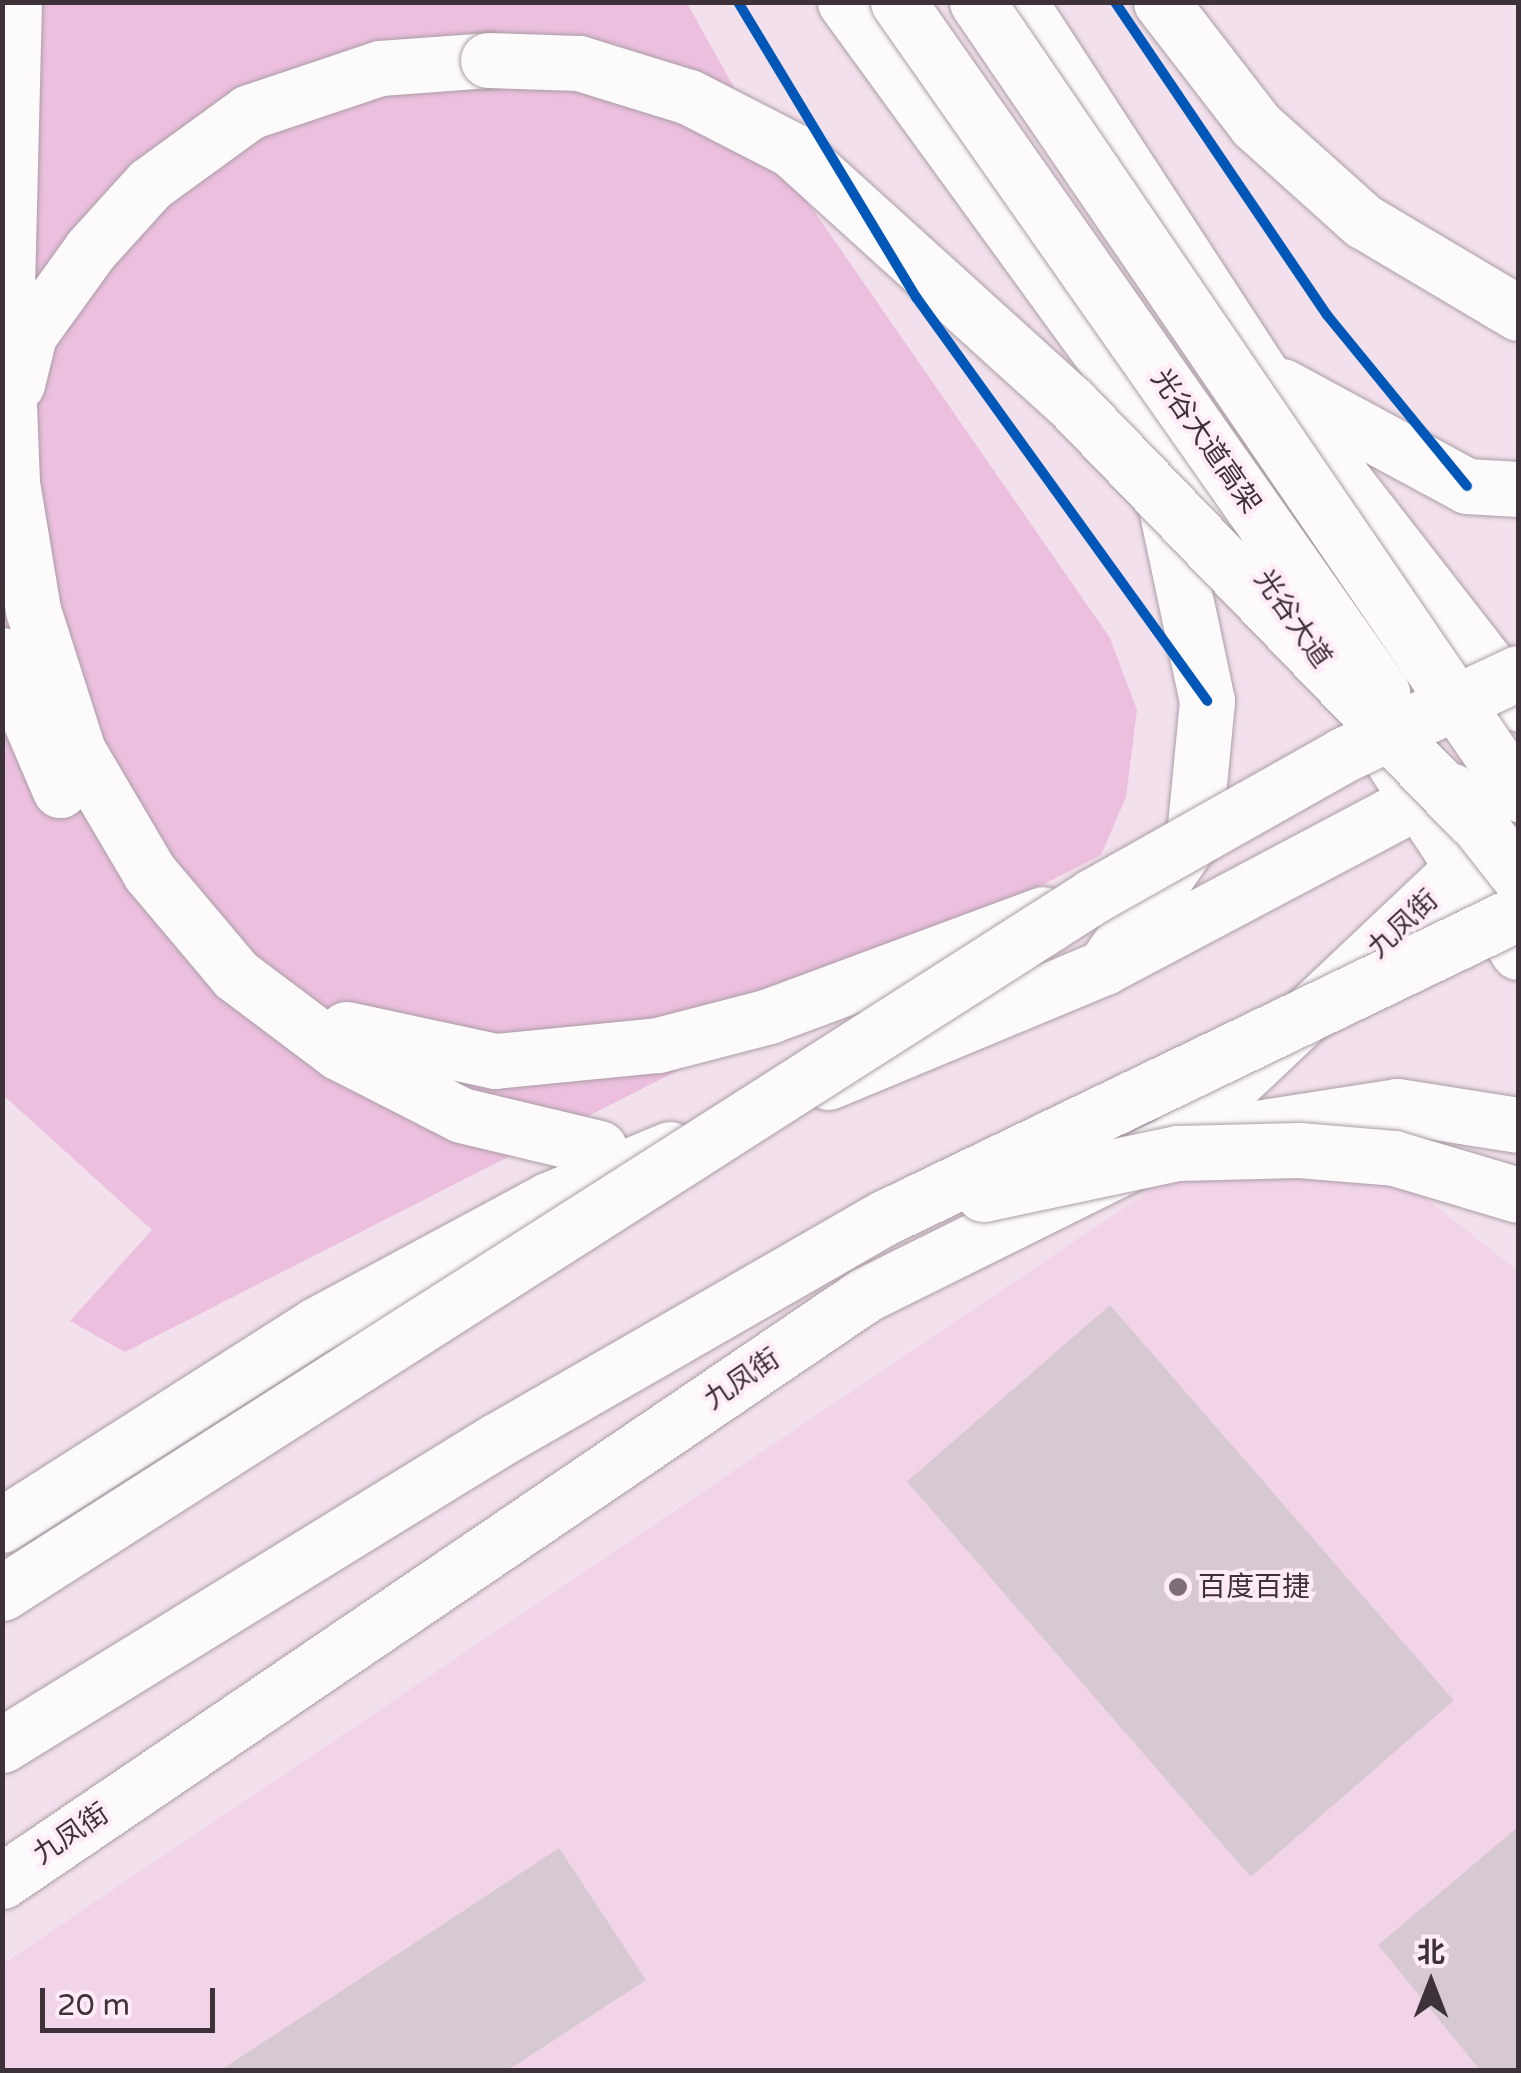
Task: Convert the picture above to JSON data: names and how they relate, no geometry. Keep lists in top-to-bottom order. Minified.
{"streets":{"main road":["光谷大道高架","光谷大道","九凤街"]},"crossings":[["光谷大道高架","光谷大道"],["光谷大道高架","九凤街"],["光谷大道","九凤街"]],"places":["百度百捷"],"scale_bar":"20 m","north":"top"}
